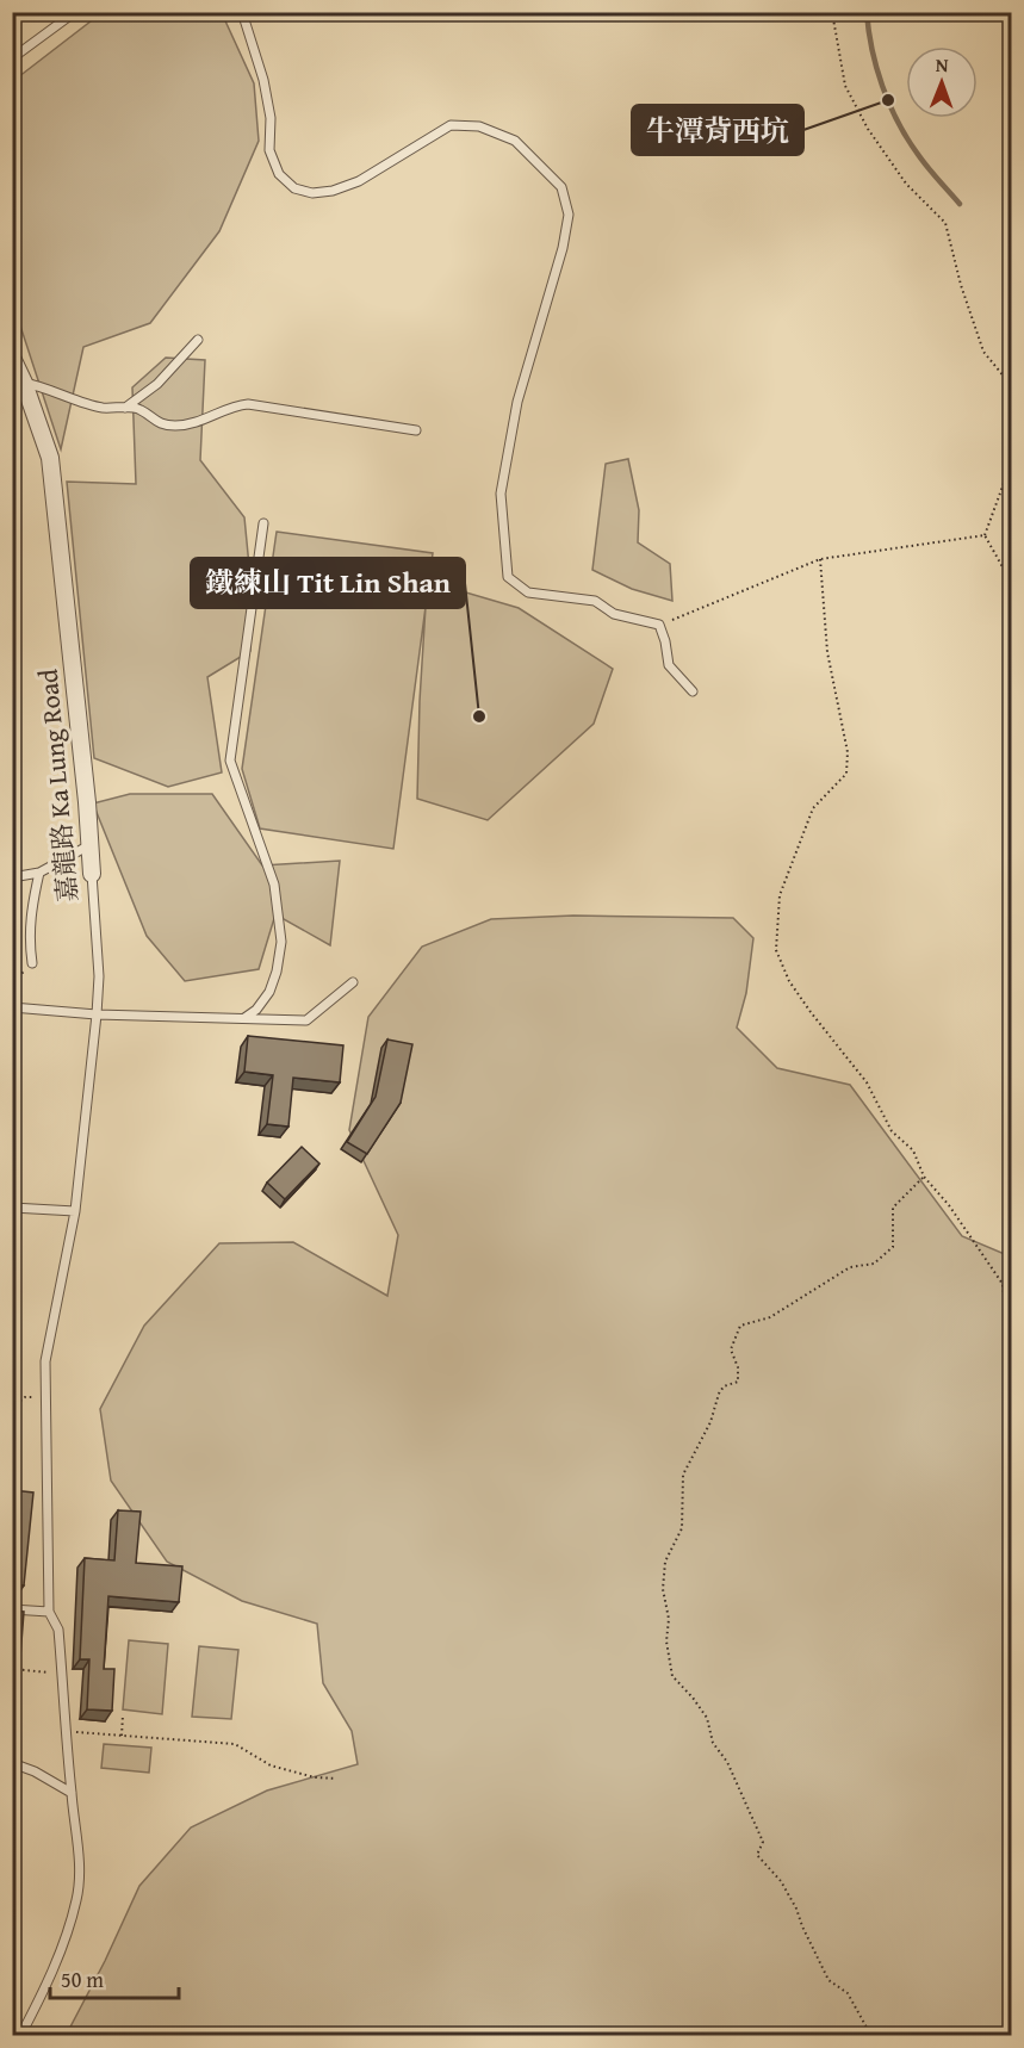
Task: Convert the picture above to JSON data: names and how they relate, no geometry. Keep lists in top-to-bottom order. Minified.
{"streets":{"street":["嘉龍路 Ka Lung Road"]},"places":["牛潭背西坑","鐵練山 Tit Lin Shan"],"scale_bar":"50 m","north":"top"}
